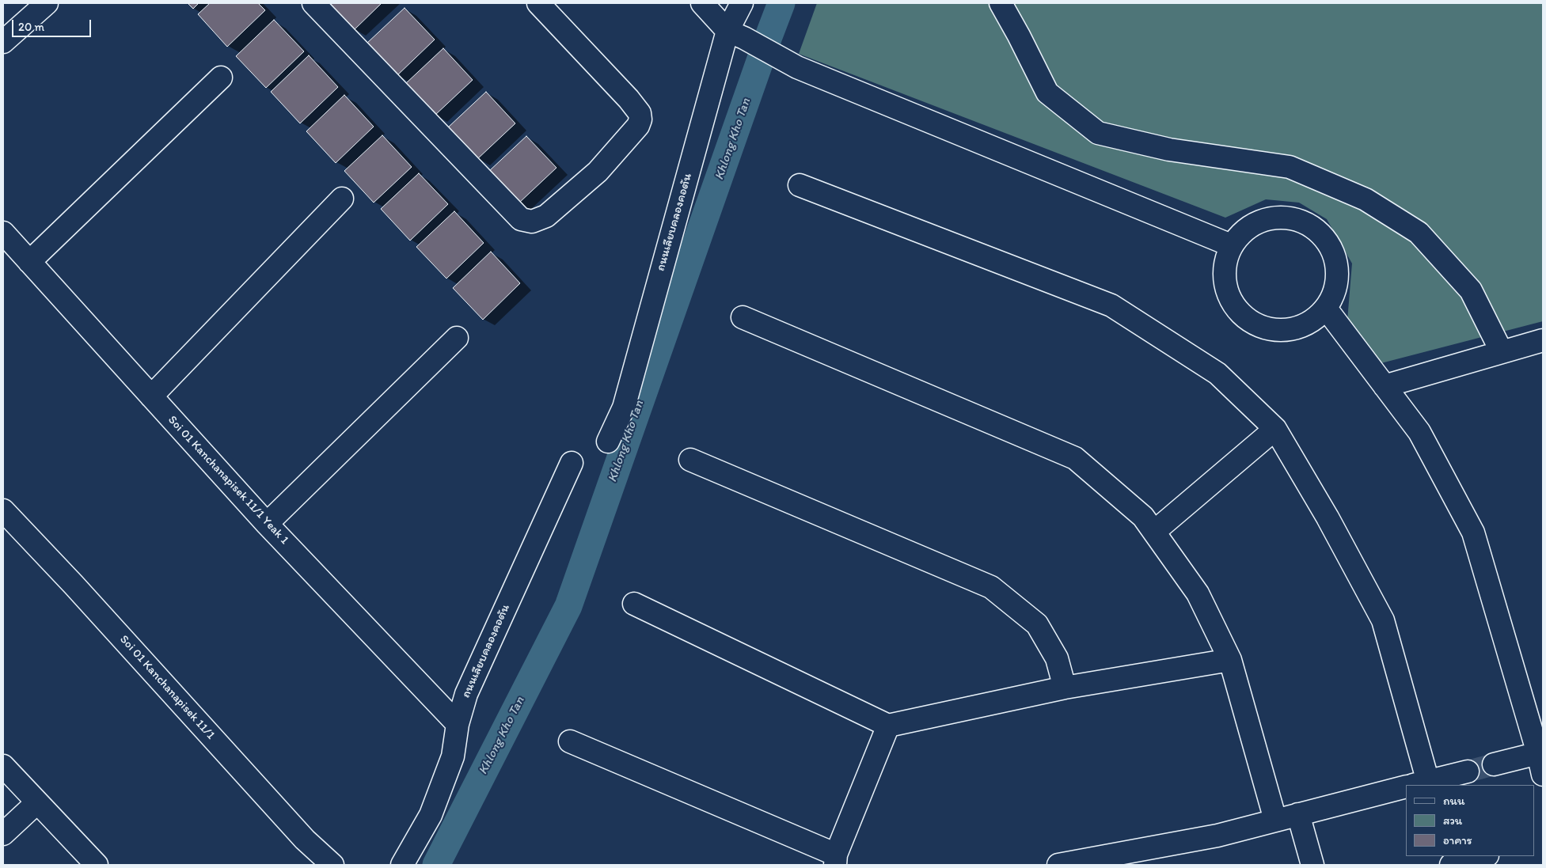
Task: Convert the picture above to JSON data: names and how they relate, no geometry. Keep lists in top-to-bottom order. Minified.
{"streets":{"street":["ถนนเลียบคลองคอตัน","Soi 01 Kanchanapisek 11/1 Yeak 1","Soi 01 Kanchanapisek 11/1"]},"crossings":[["ถนนเลียบคลองคอตัน","Soi 01 Kanchanapisek 11/1 Yeak 1"]],"water":["Khlong Kho Tan"],"legend":["ถนน","สวน","อาคาร"],"scale_bar":"20 m"}
